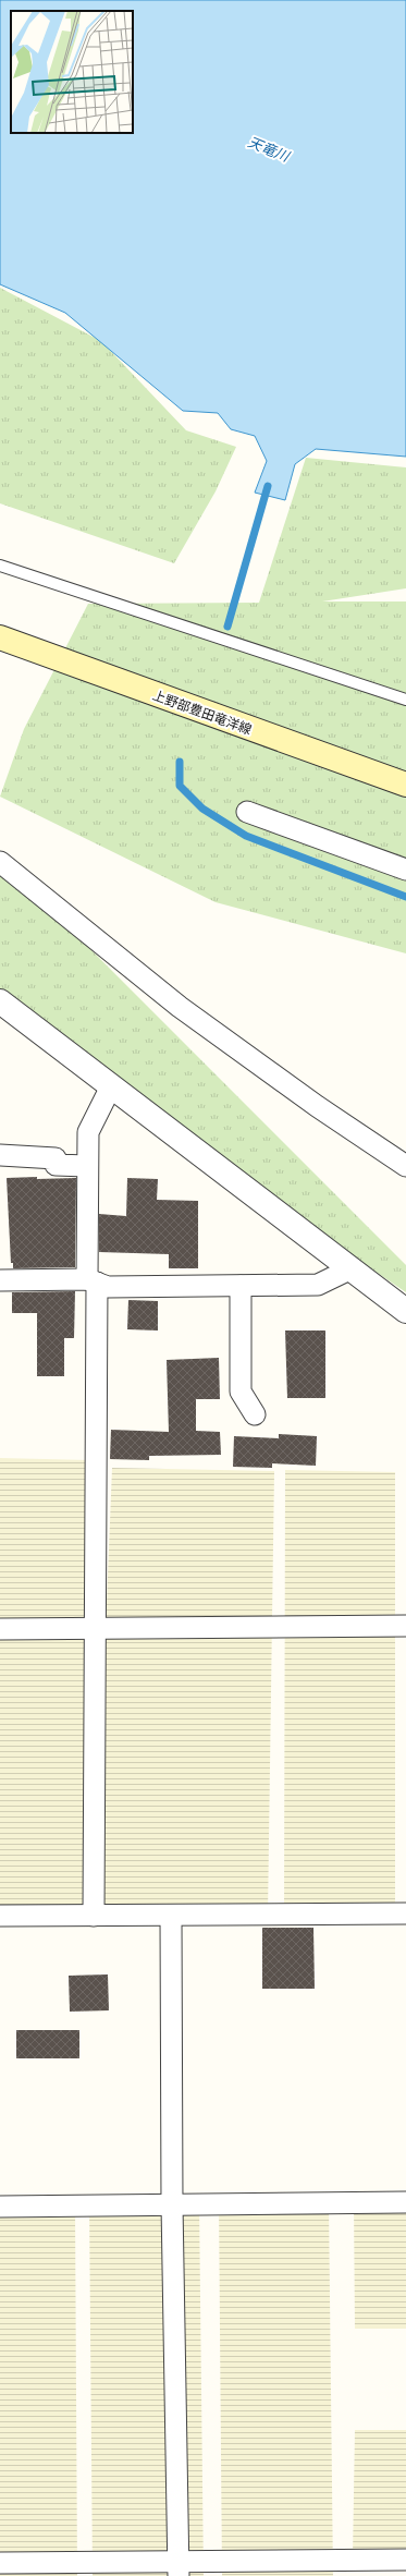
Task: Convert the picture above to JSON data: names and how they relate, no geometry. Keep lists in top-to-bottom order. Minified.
{"streets":{"main road":["上野部豊田竜洋線"]},"water":["天竜川"]}
